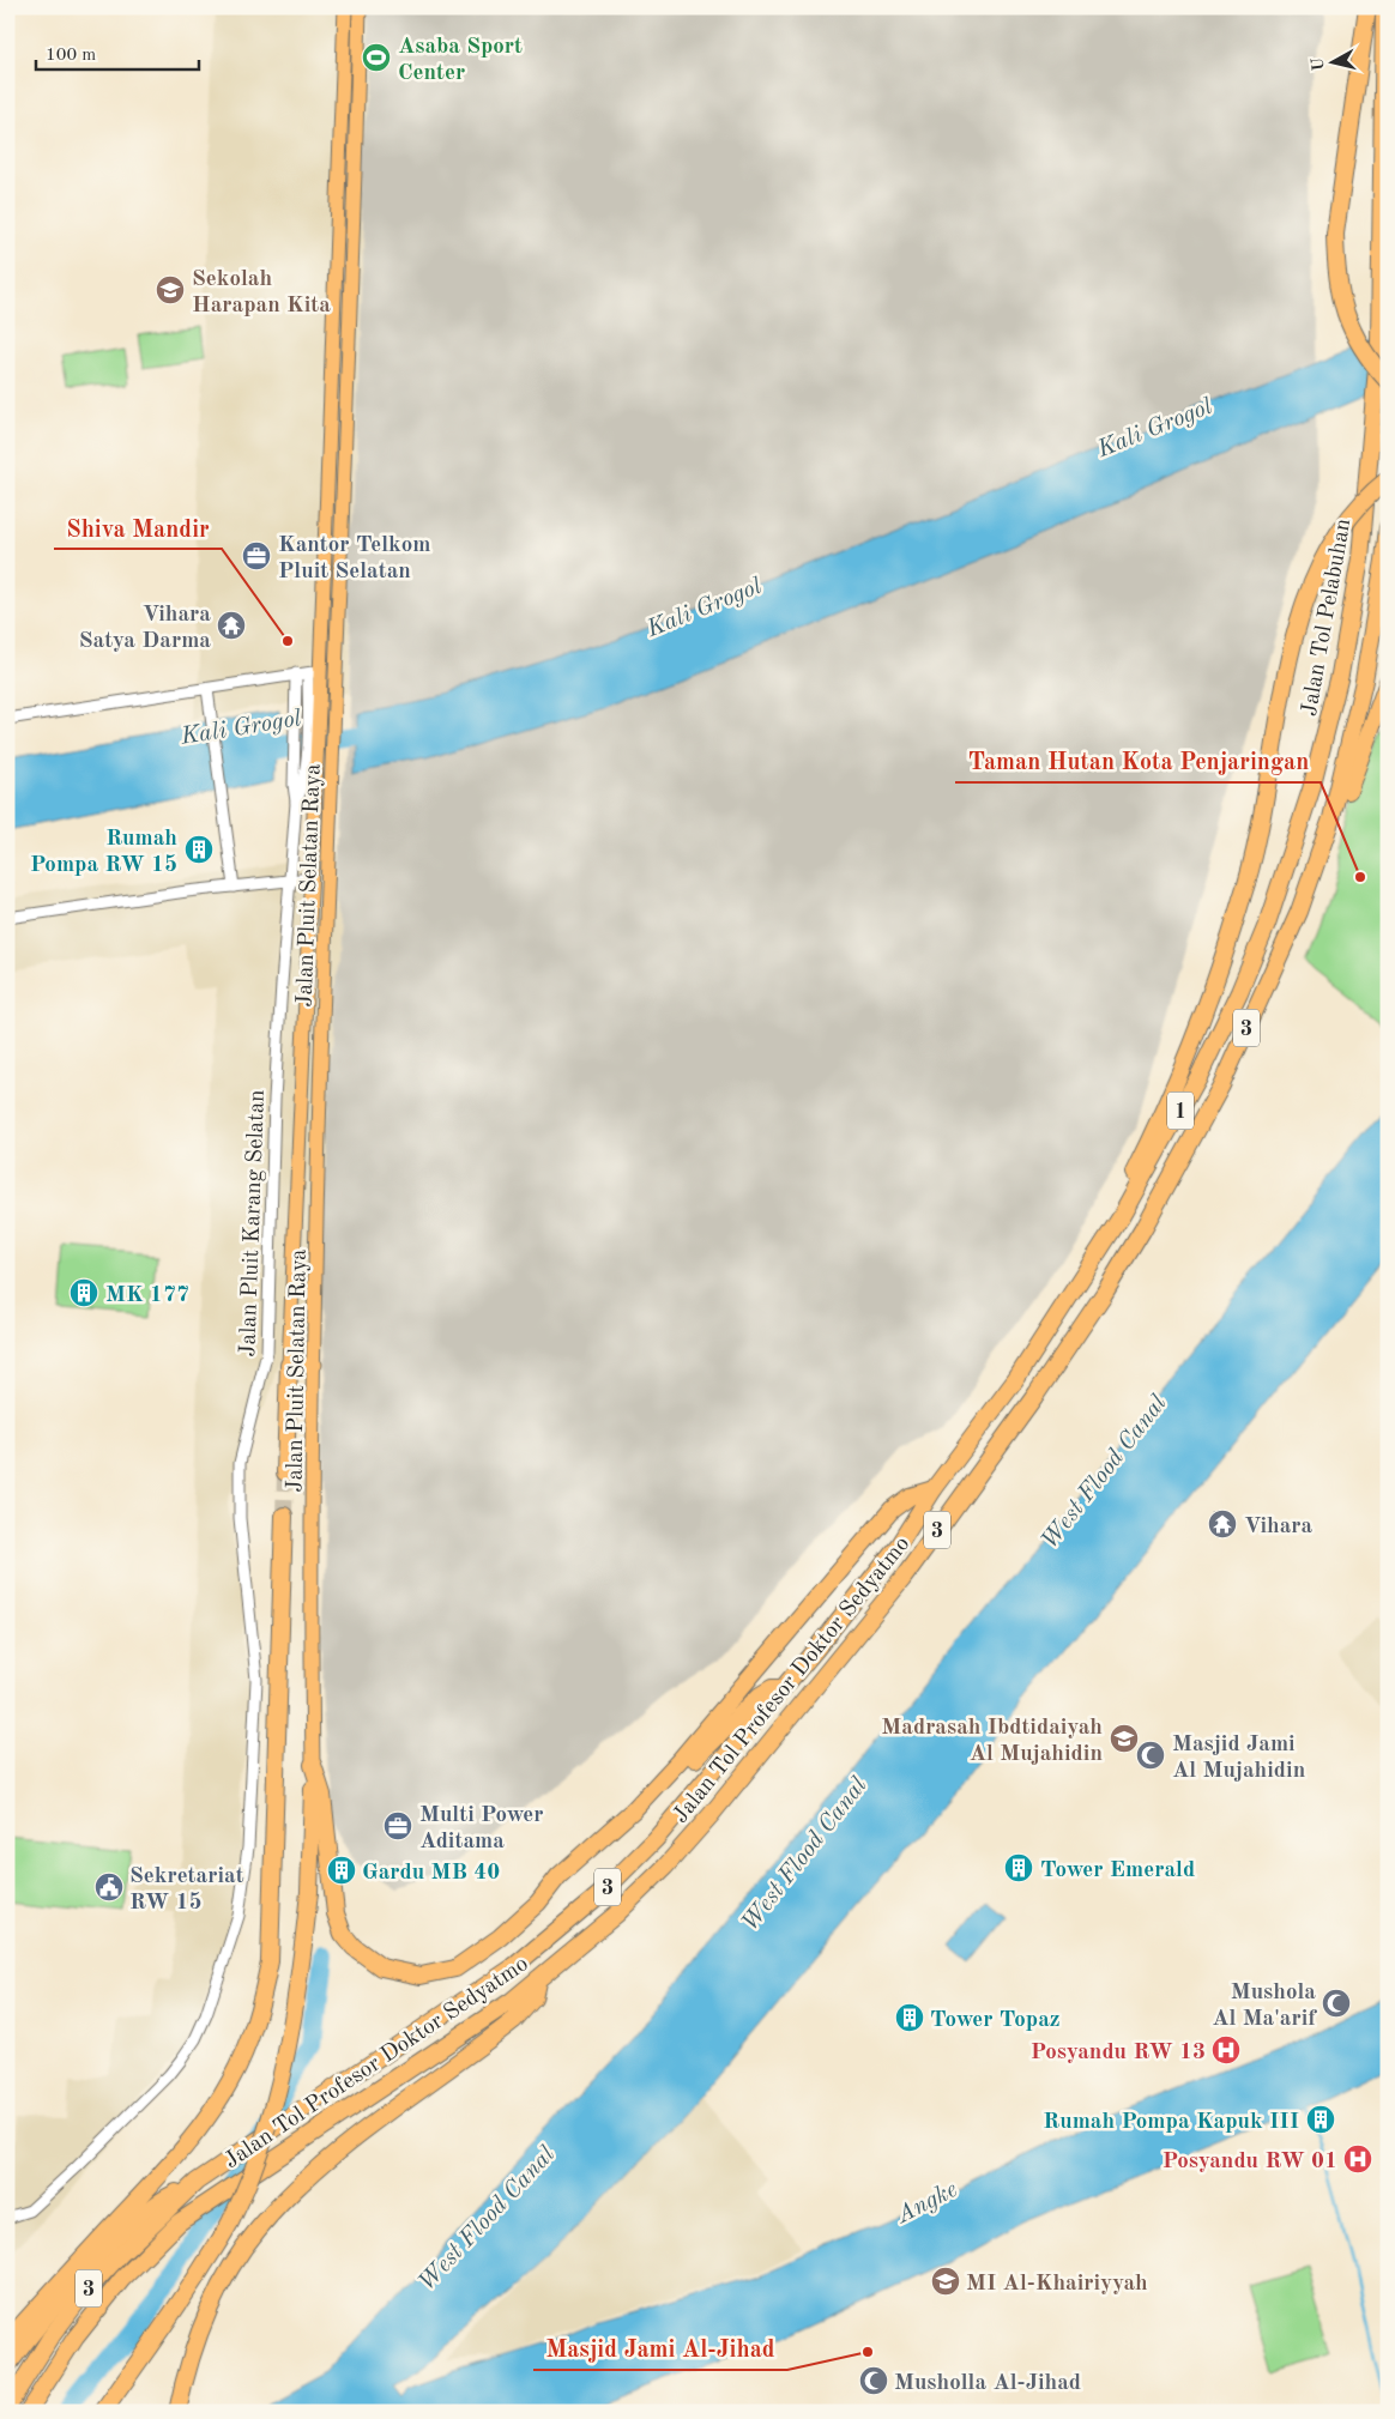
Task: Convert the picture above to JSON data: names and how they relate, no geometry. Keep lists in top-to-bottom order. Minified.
{"streets":{"highway":["Jalan Tol Pelabuhan","3","1","Jalan Tol Profesor Doktor Sedyatmo"],"main road":["Jalan Pluit Selatan Raya"],"street":["Jalan Pluit Karang Selatan"]},"crossings":[["Jalan Tol Pelabuhan","Jalan Tol Profesor Doktor Sedyatmo"],["Jalan Pluit Selatan Raya","Jalan Pluit Karang Selatan"]],"water":["Kali Grogol","West Flood Canal","Angke"],"places":{"sports":["Asaba Sport Center"],"school or university":["Sekolah Harapan Kita","Madrasah Ibdtidaiyah Al Mujahidin","MI Al-Khairiyyah"],"office":["Kantor Telkom Pluit Selatan","Multi Power Aditama"],"temple":["Vihara Satya Darma","Vihara"],"other":["Shiva Mandir","Taman Hutan Kota Penjaringan","Masjid Jami Al-Jihad"],"building":["Rumah Pompa RW 15","MK 177","Tower Emerald","Gardu MB 40","Tower Topaz","Rumah Pompa Kapuk III"],"mosque":["Masjid Jami Al Mujahidin","Mushola Al Ma'arif","Musholla Al-Jihad"],"public building":["Sekretariat RW 15"],"hospital":["Posyandu RW 13","Posyandu RW 01"]},"scale_bar":"100 m","north":"left"}
